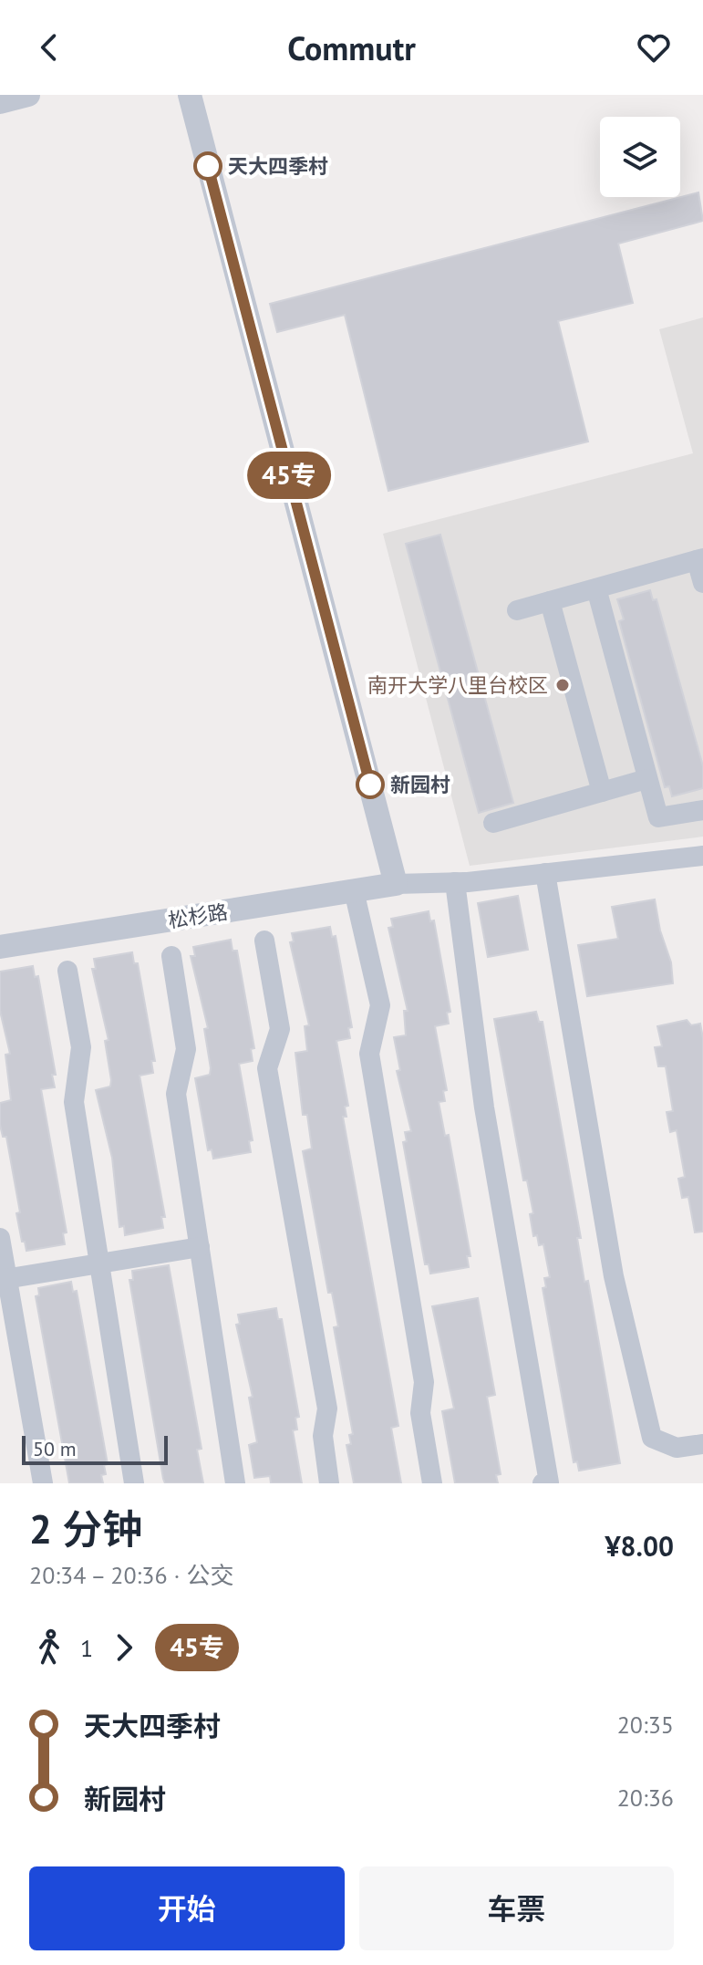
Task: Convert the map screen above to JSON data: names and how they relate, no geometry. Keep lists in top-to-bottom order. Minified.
{"streets":{"street":["松杉路"]},"places":["天大四季村","南开大学八里台校区","新园村"],"lines":["bus line 45专"],"scale_bar":"50 m","page":{"header":"Commutr","on_map":"45专","scale":"50 m","heading":["2 分钟","20:34 – 20:36 · 公交","¥8.00"],"legs":["1","45专"],"list":[{"name":"天大四季村","value":"20:35"},{"name":"新园村","value":"20:36"}],"buttons":["开始","车票"]}}
